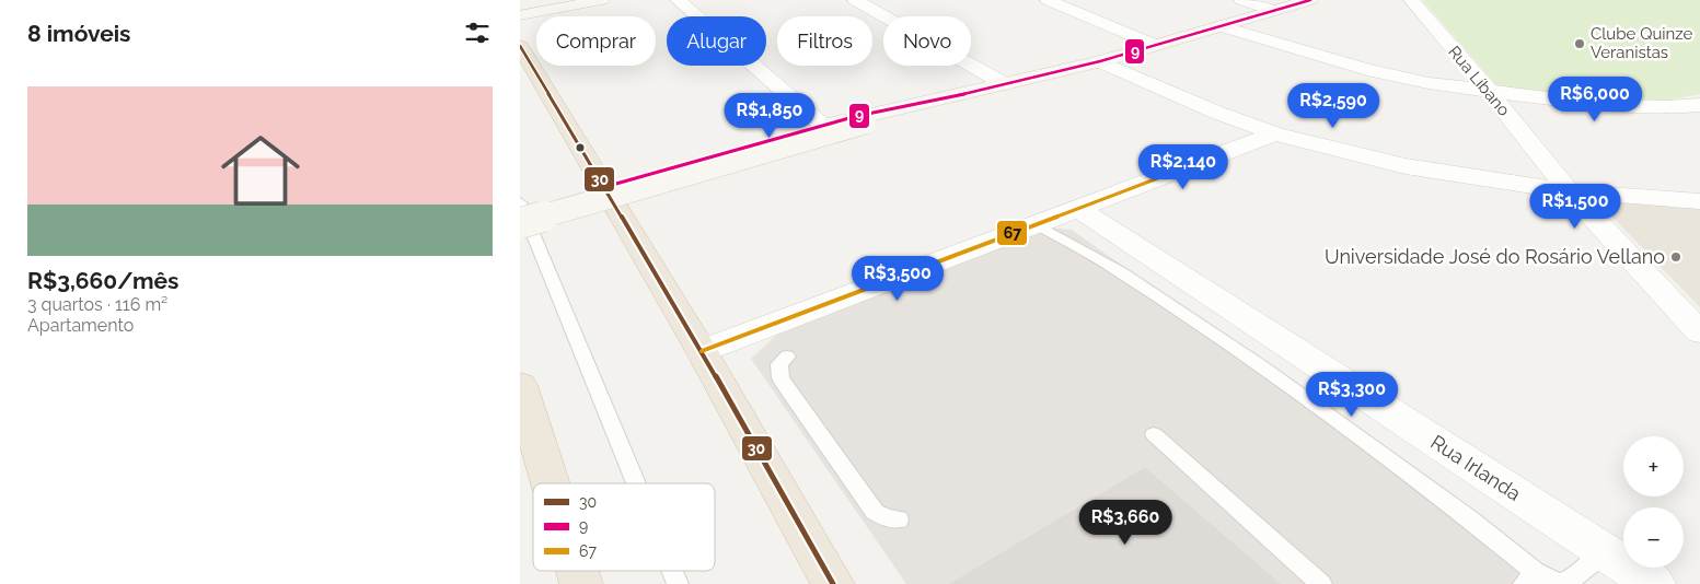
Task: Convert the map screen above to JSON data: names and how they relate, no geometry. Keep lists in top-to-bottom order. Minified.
{"streets":{"street":["Rua Líbano","Rua Irlanda"]},"places":["Clube Quinze Veranistas","Universidade José do Rosário Vellano"],"lines":["transit line 9","transit line 30","transit line 67"],"legend":["30","9","67"],"page":{"heading":"8 imóveis","chip":["Comprar","Alugar","Filtros","Novo"],"list":[{"name":"R$3,660/mês","note":"3 quartos · 116 m² · Apartamento"}],"price":["R$6,000","R$2,590","R$1,850","R$2,140","R$1,500","R$3,500","R$3,300","R$3,660"],"map_buttons":["+","−"]}}
